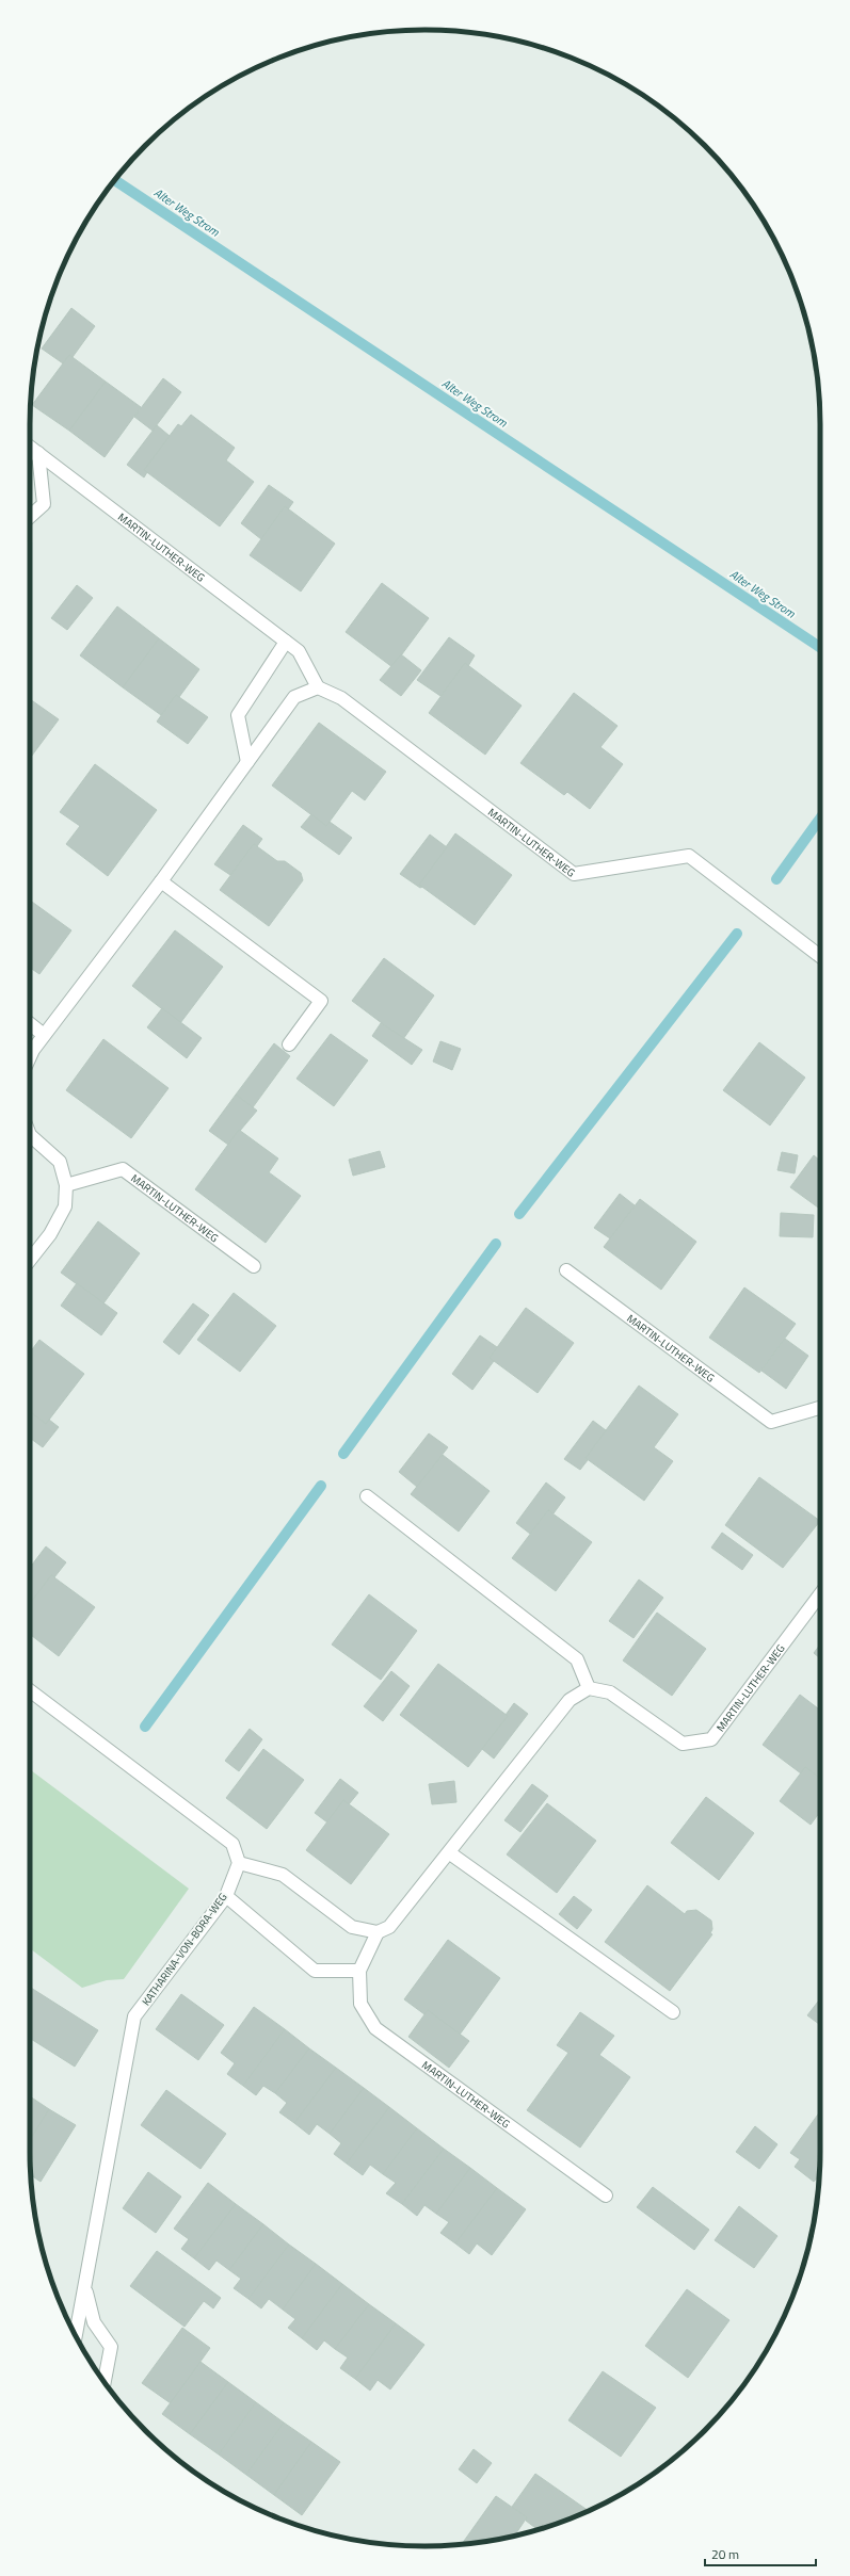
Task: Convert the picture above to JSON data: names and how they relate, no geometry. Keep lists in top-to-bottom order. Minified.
{"streets":{"street":["MARTIN-LUTHER-WEG","KATHARINA-VON-BORA-WEG"]},"water":["Alter Weg Strom"],"scale_bar":"20 m"}
